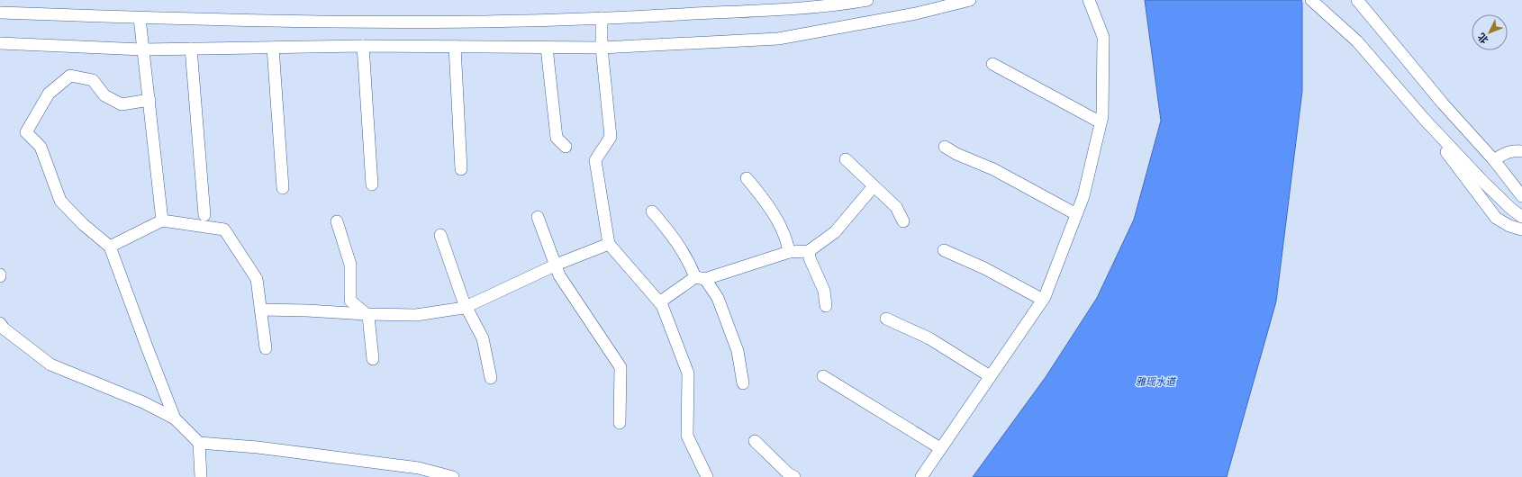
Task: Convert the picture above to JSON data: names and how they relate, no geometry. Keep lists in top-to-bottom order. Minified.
{"water":["雅瑶水道"],"north":"bottom left"}
